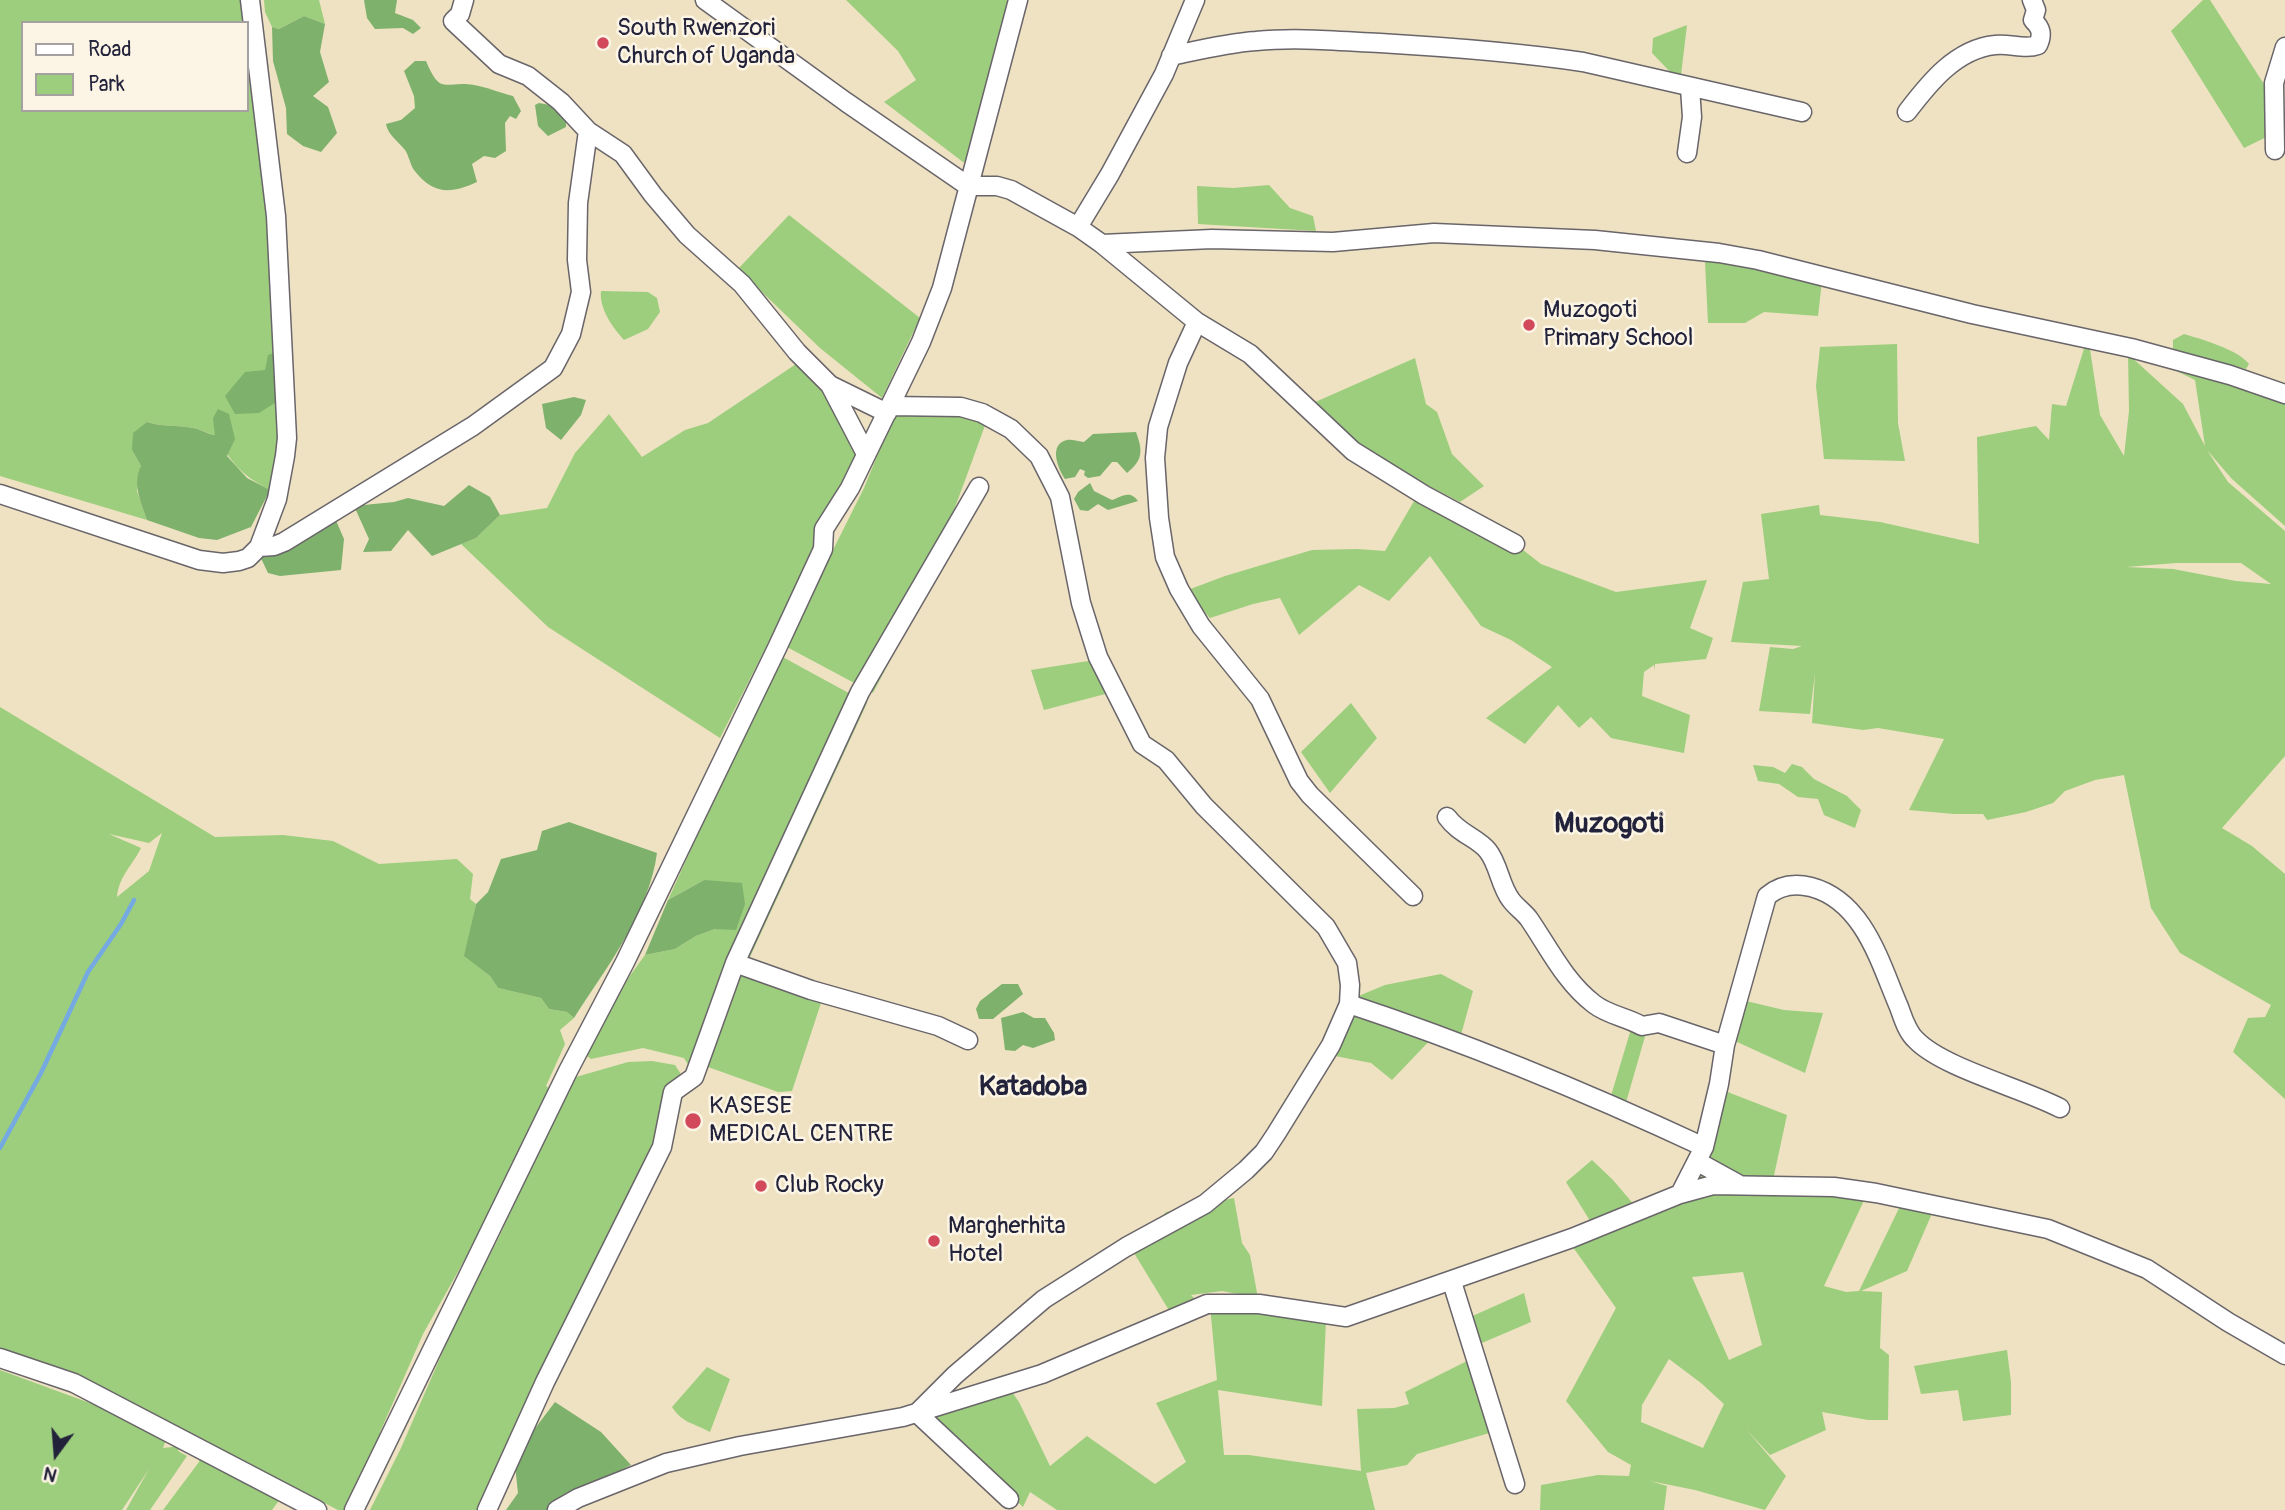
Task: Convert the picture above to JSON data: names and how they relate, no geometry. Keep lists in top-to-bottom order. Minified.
{"districts":["Muzogoti","Katadoba"],"places":["South Rwenzori Church of Uganda","Muzogoti Primary School","KASESE MEDICAL CENTRE","Club Rocky","Margherhita Hotel"],"legend":["Road","Park"],"north":"bottom"}
